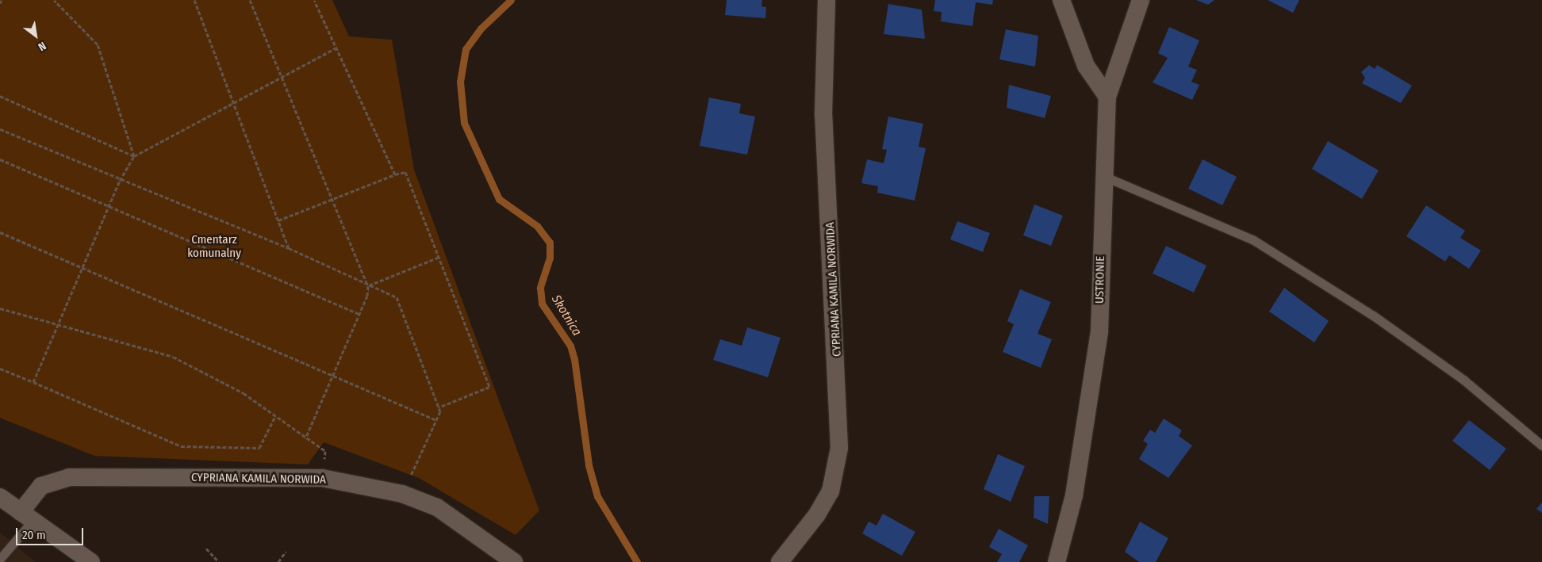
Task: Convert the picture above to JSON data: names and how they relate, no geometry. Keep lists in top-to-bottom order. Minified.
{"streets":{"street":["USTRONIE","CYPRIANA KAMILA NORWIDA"]},"water":["Skotnica"],"parks":["Cmentarz komunalny"],"scale_bar":"20 m","north":"bottom right"}
